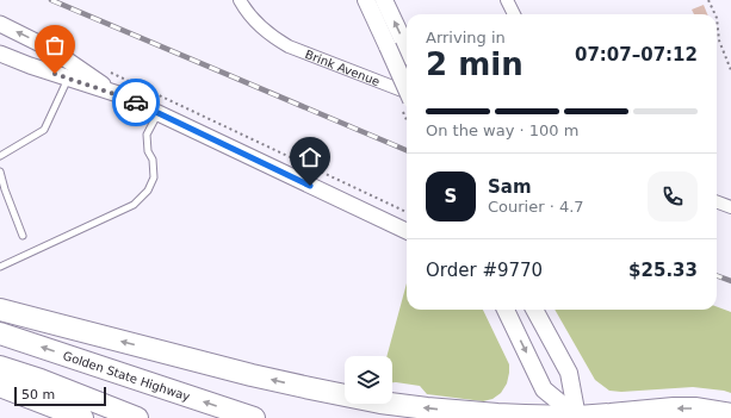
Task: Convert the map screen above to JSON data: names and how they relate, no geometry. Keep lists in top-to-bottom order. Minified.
{"streets":{"highway":["Golden State Highway"],"street":["Brink Avenue"]},"scale_bar":"50 m","page":{"heading":["2 min","Arriving in","07:07–07:12"],"panel":["Sam","Courier · 4.7","Order #9770","$25.33"],"bar":"On the way · 100 m","round":"S","scale":"50 m"}}
